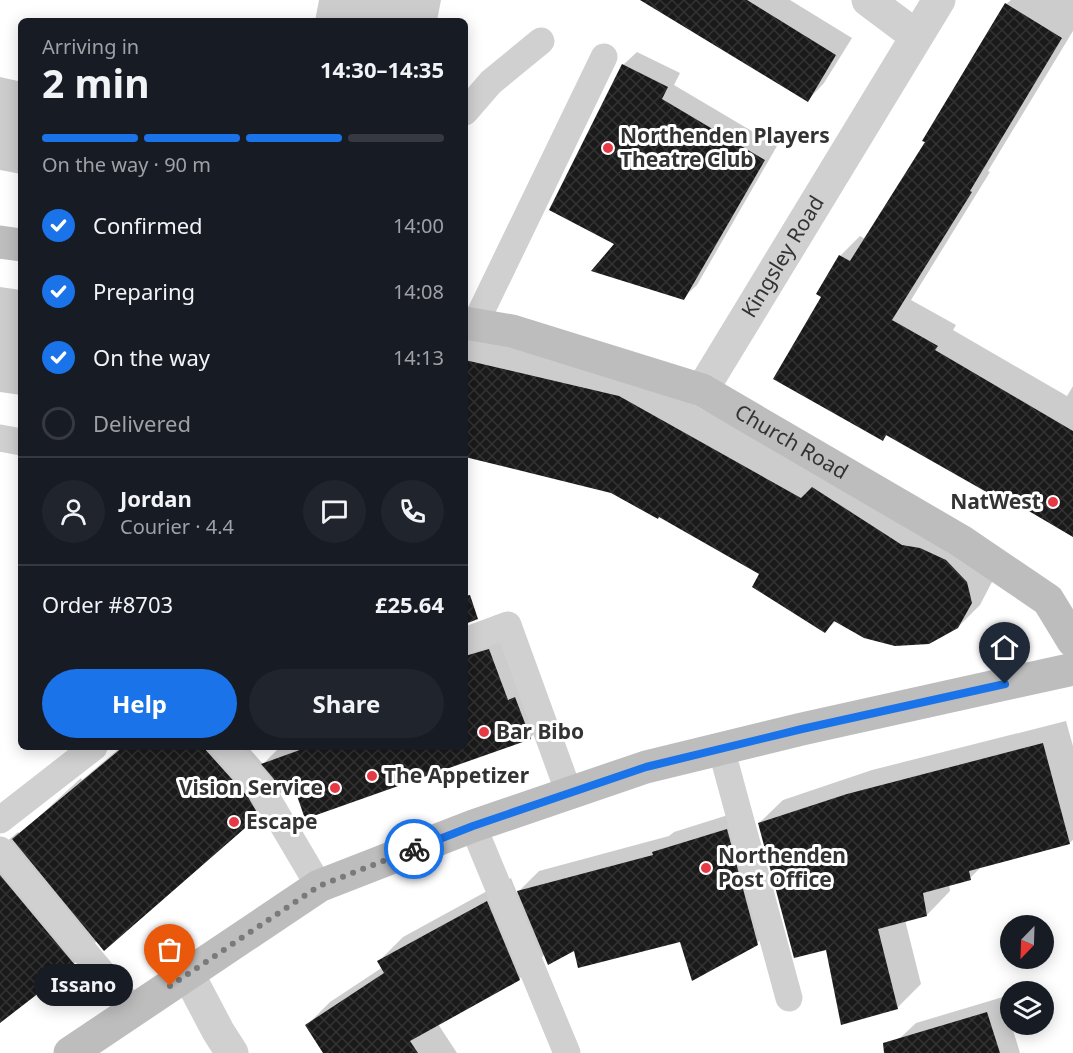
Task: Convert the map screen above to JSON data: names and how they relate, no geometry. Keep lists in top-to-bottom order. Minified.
{"streets":{"main road":["Church Road"],"street":["Kingsley Road"]},"crossings":[["Kingsley Road","Church Road"]],"places":["Northenden Players Theatre Club","NatWest","Bar Bibo","The Appetizer","Vision Service","Escape","Northenden Post Office","Issano"],"north":"bottom left","page":{"heading":["2 min","Arriving in","14:30–14:35"],"panel":["Jordan","Courier · 4.4","Order #8703","£25.64"],"bar":"On the way · 90 m","list":[["Confirmed","14:00"],["Preparing","14:08"],["On the way","14:13"],"Delivered"],"buttons":["Help","Share"],"bubble":"Issano"}}
